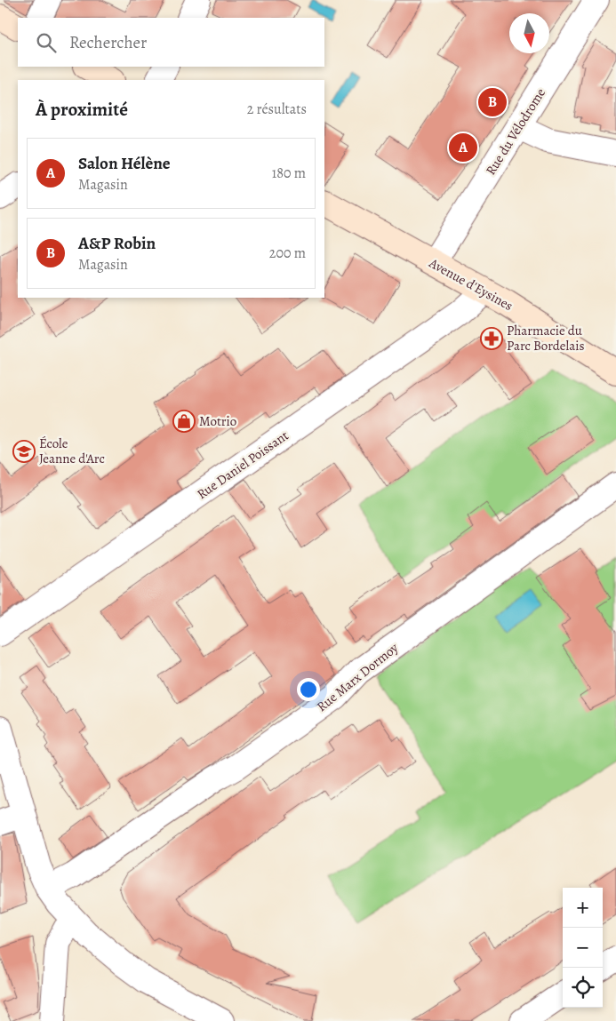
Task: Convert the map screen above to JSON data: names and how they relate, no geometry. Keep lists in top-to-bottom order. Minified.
{"streets":{"street":["Rue du Vélodrome","Avenue d'Eysines","Rue Daniel Poissant","Rue Marx Dormoy"]},"crossings":[["Rue du Vélodrome","Avenue d'Eysines"],["Avenue d'Eysines","Rue Daniel Poissant"]],"places":{"pharmacy":["Pharmacie du Parc Bordelais"],"shop":["Motrio"],"school or university":["École Jeanne d'Arc"]},"north":"bottom","page":{"search":"Rechercher","heading":["À proximité","2 résultats"],"pins":["B","A"],"list":[{"mark":"A","name":"Salon Hélène","note":"Magasin","value":"180 m"},{"mark":"B","name":"A&P Robin","note":"Magasin","value":"200 m"}],"map_buttons":["+","−"]}}
